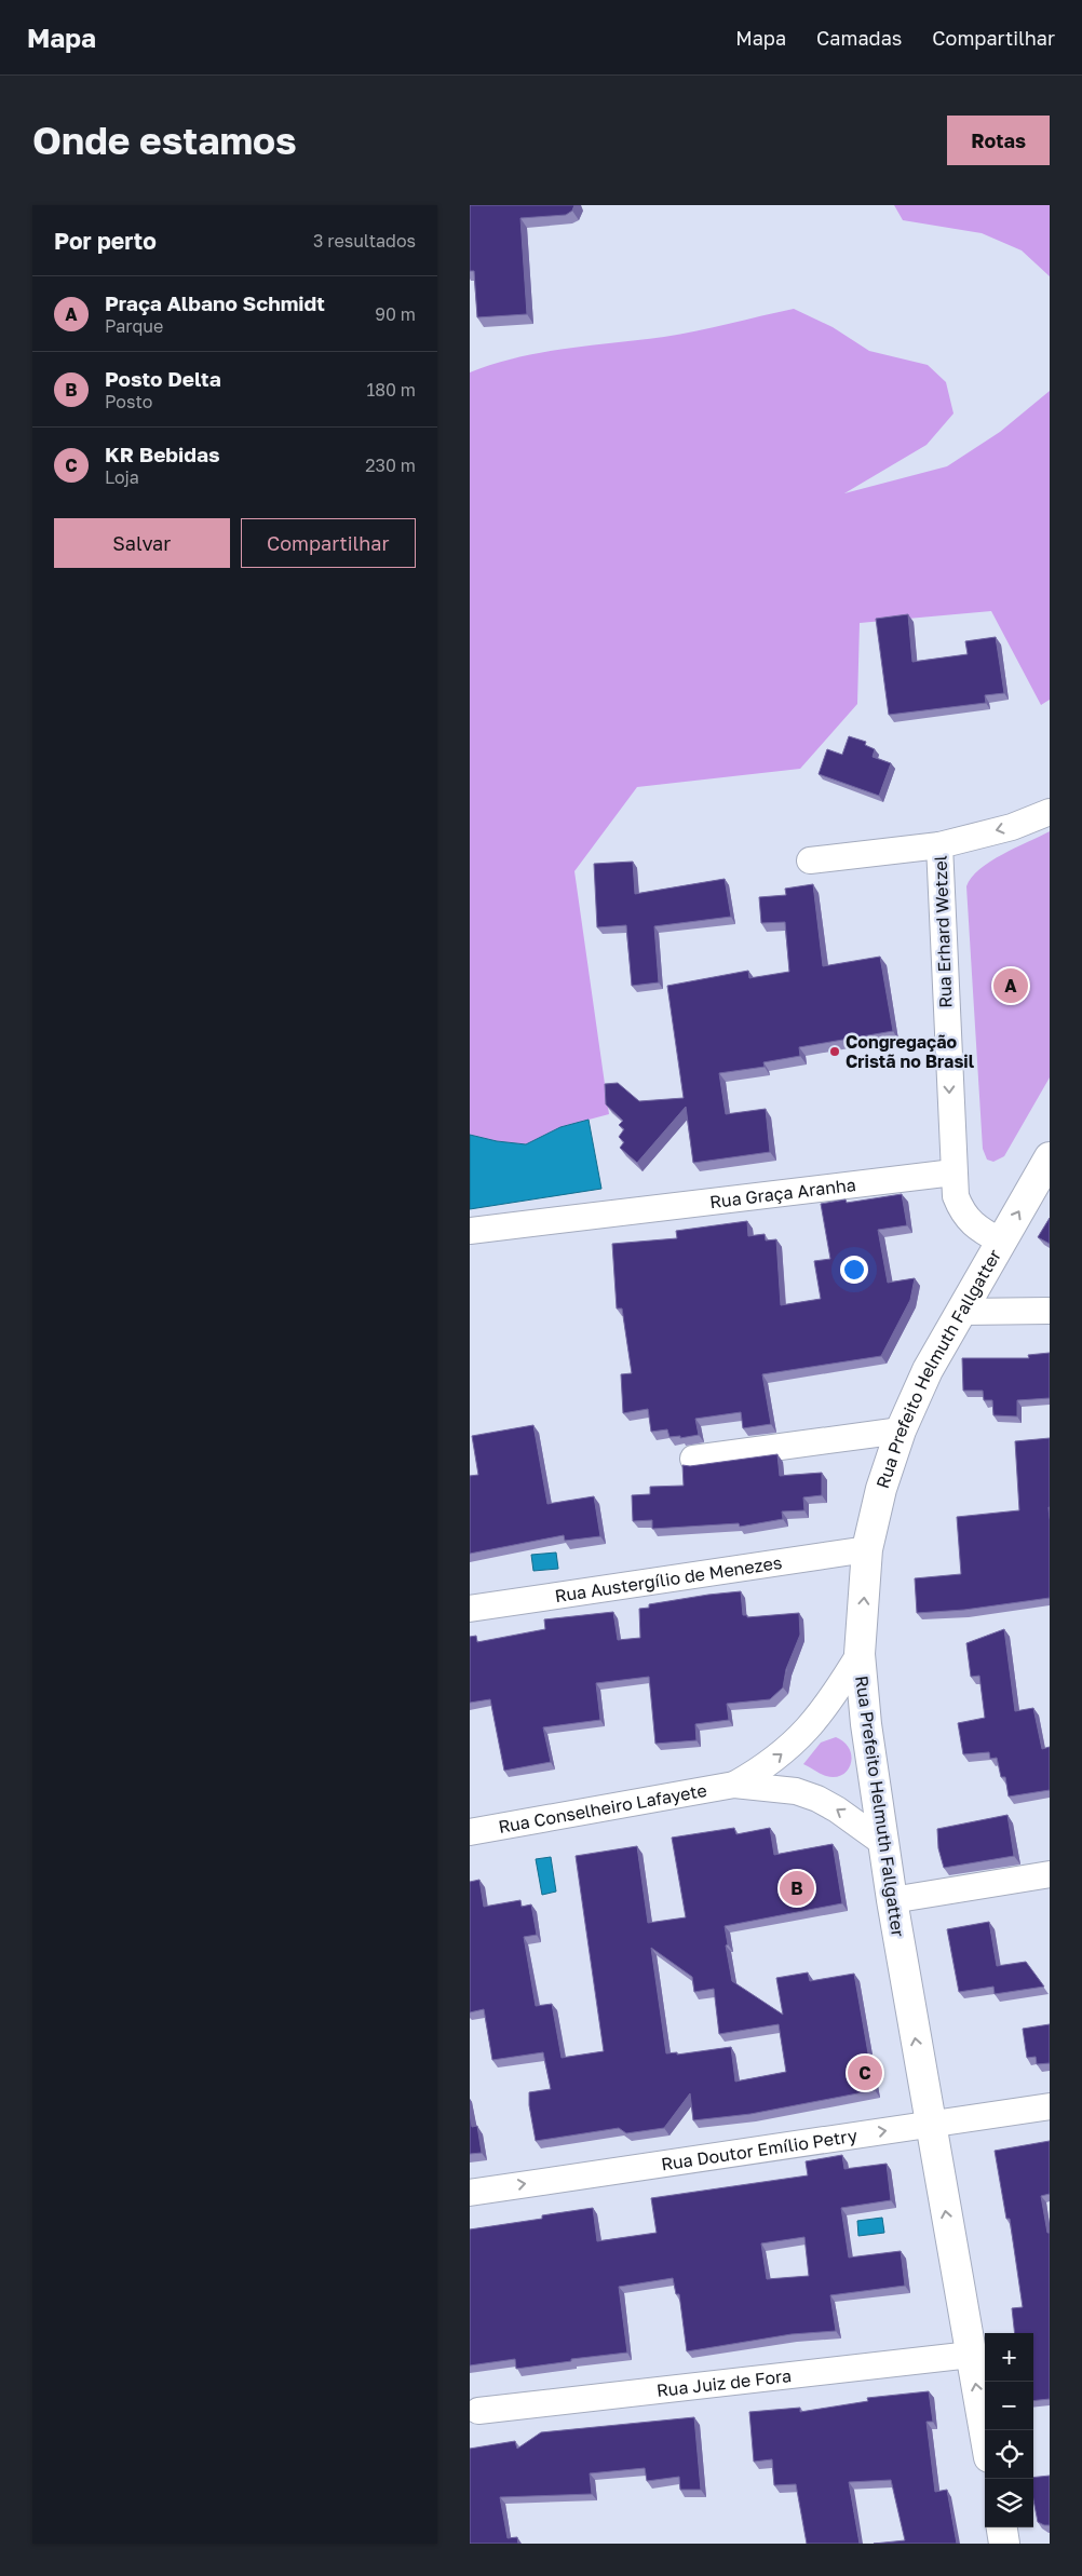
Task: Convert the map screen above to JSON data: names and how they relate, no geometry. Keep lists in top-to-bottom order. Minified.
{"streets":{"main road":["Rua Prefeito Helmuth Fallgatter"],"street":["Rua Erhard Wetzel","Rua Graça Aranha","Rua Austergílio de Menezes","Rua Conselheiro Lafayete","Rua Doutor Emílio Petry","Rua Juiz de Fora"]},"crossings":[["Rua Erhard Wetzel","Rua Graça Aranha"],["Rua Erhard Wetzel","Rua Prefeito Helmuth Fallgatter"],["Rua Prefeito Helmuth Fallgatter","Rua Austergílio de Menezes"],["Rua Prefeito Helmuth Fallgatter","Rua Conselheiro Lafayete"],["Rua Prefeito Helmuth Fallgatter","Rua Doutor Emílio Petry"],["Rua Prefeito Helmuth Fallgatter","Rua Juiz de Fora"]],"one_way":["Rua Erhard Wetzel","Rua Prefeito Helmuth Fallgatter","Rua Doutor Emílio Petry"],"places":["Congregação Cristã no Brasil"],"page":{"header":"Mapa","nav":["Mapa","Camadas","Compartilhar"],"buttons":["Rotas",["Salvar","Compartilhar"]],"title":"Onde estamos","heading":["Por perto","3 resultados"],"list":[{"mark":"A","name":"Praça Albano Schmidt","note":"Parque","value":"90 m"},{"mark":"B","name":"Posto Delta","note":"Posto","value":"180 m"},{"mark":"C","name":"KR Bebidas","note":"Loja","value":"230 m"}],"pins":["A","B","C"],"map_buttons":["+","−"]}}
